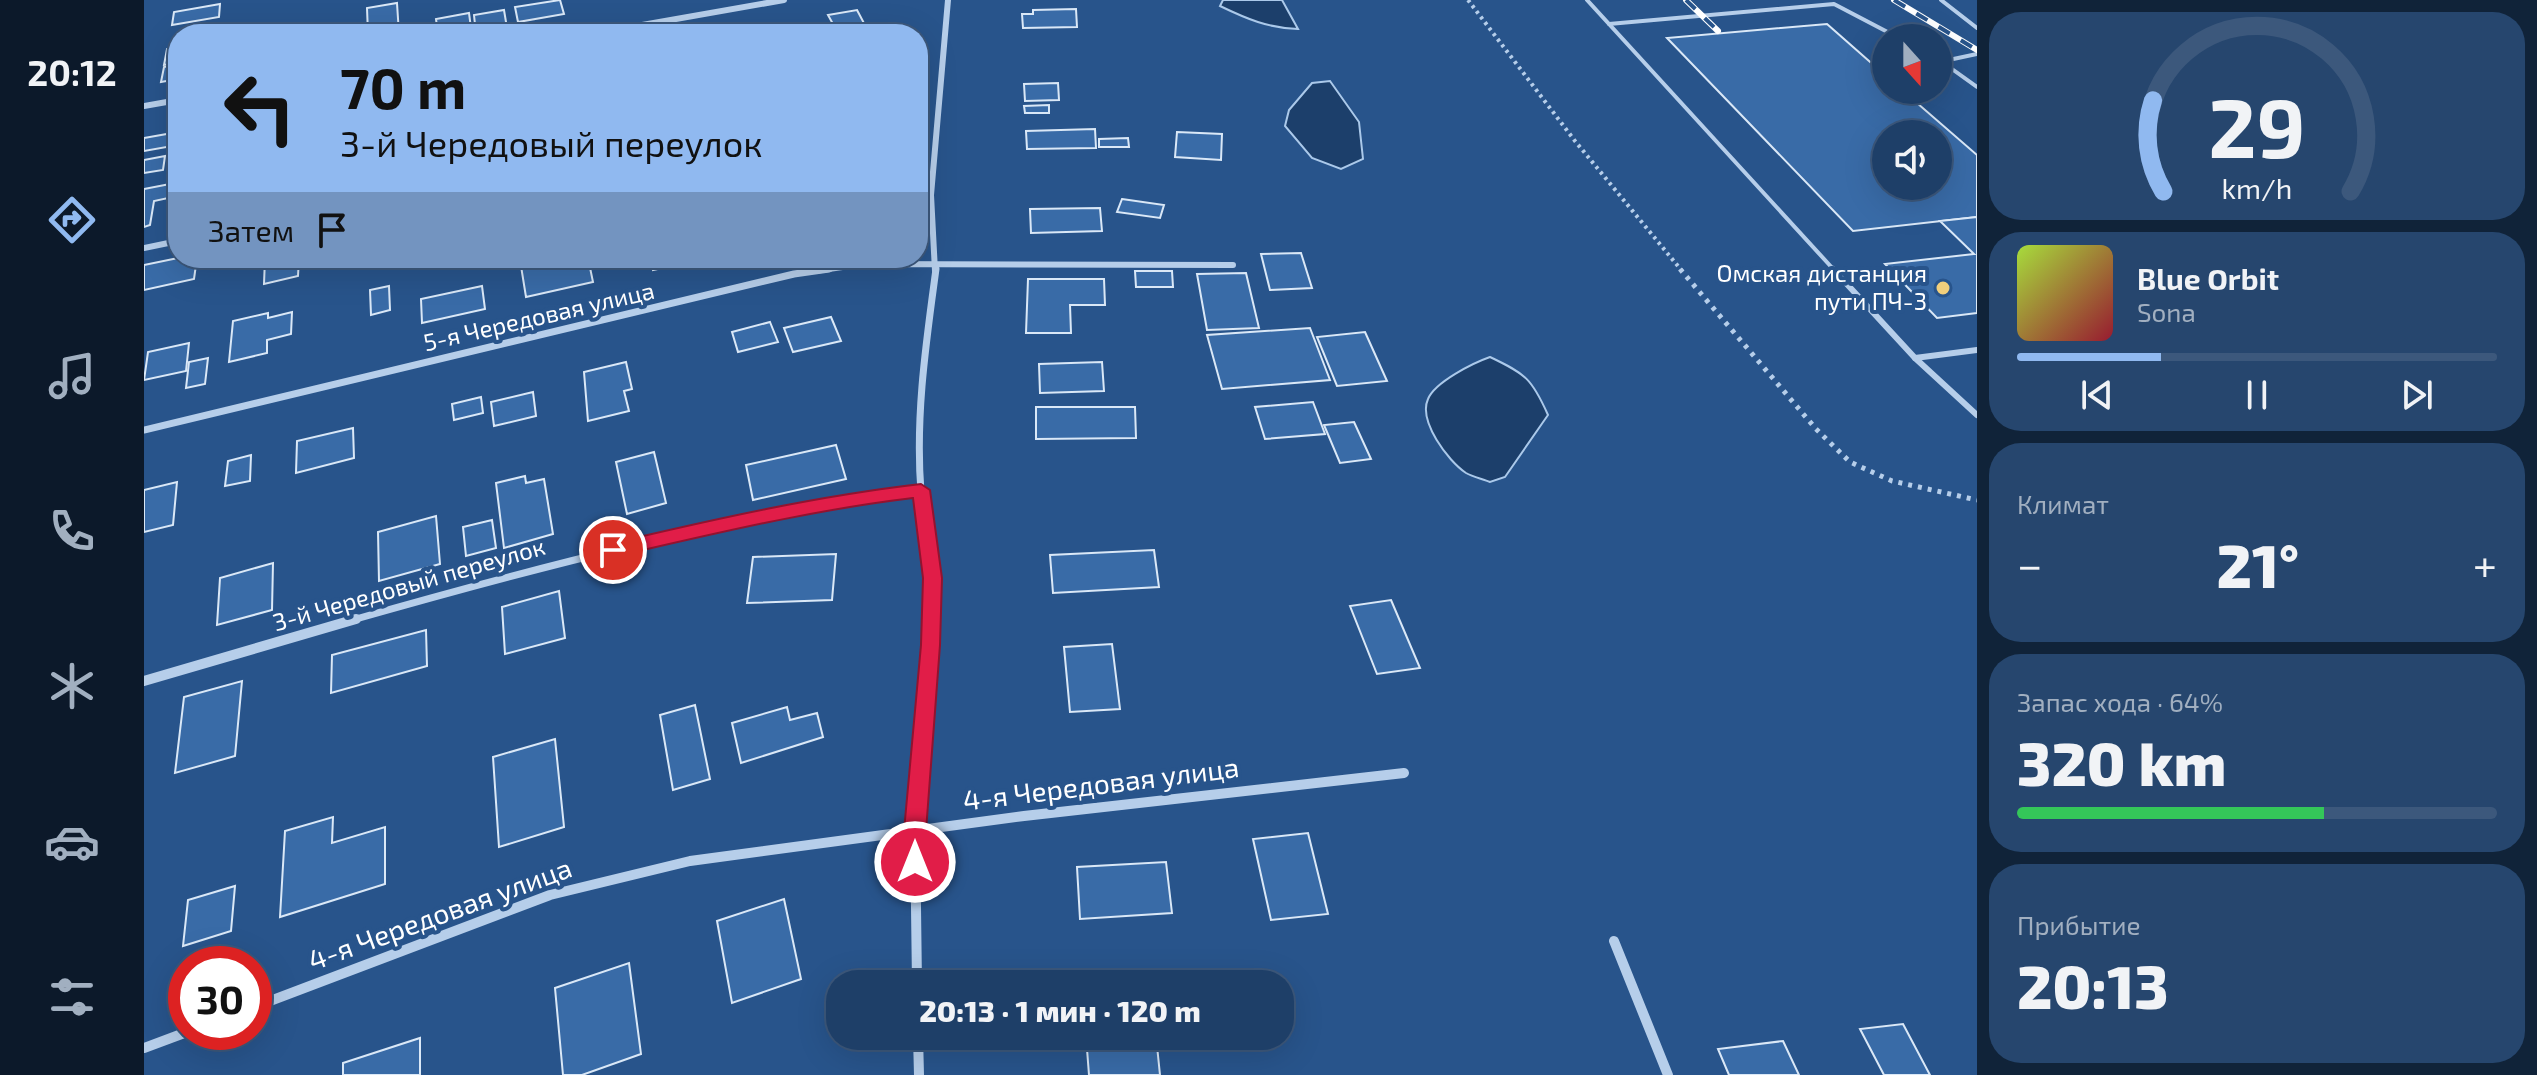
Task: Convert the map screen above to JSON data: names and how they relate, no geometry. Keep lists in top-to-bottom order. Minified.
{"streets":{"street":["5-я Чередовая улица","3-й Чередовый переулок","4-я Чередовая улица"]},"places":["Омская дистанция пути ПЧ-3"],"north":"bottom","page":{"tabs":"20:12","turn":["70 m","3-й Чередовый переулок"],"then":"Затем","song":["Blue Orbit","Sona"],"tile":["Климат",["Запас хода · 64%","320 km"],["Прибытие","20:13"]],"heat":["−","21°","+"],"limit":"30","trip":"20:13 · 1 мин · 120 m","gauge":["29","km/h"]}}
